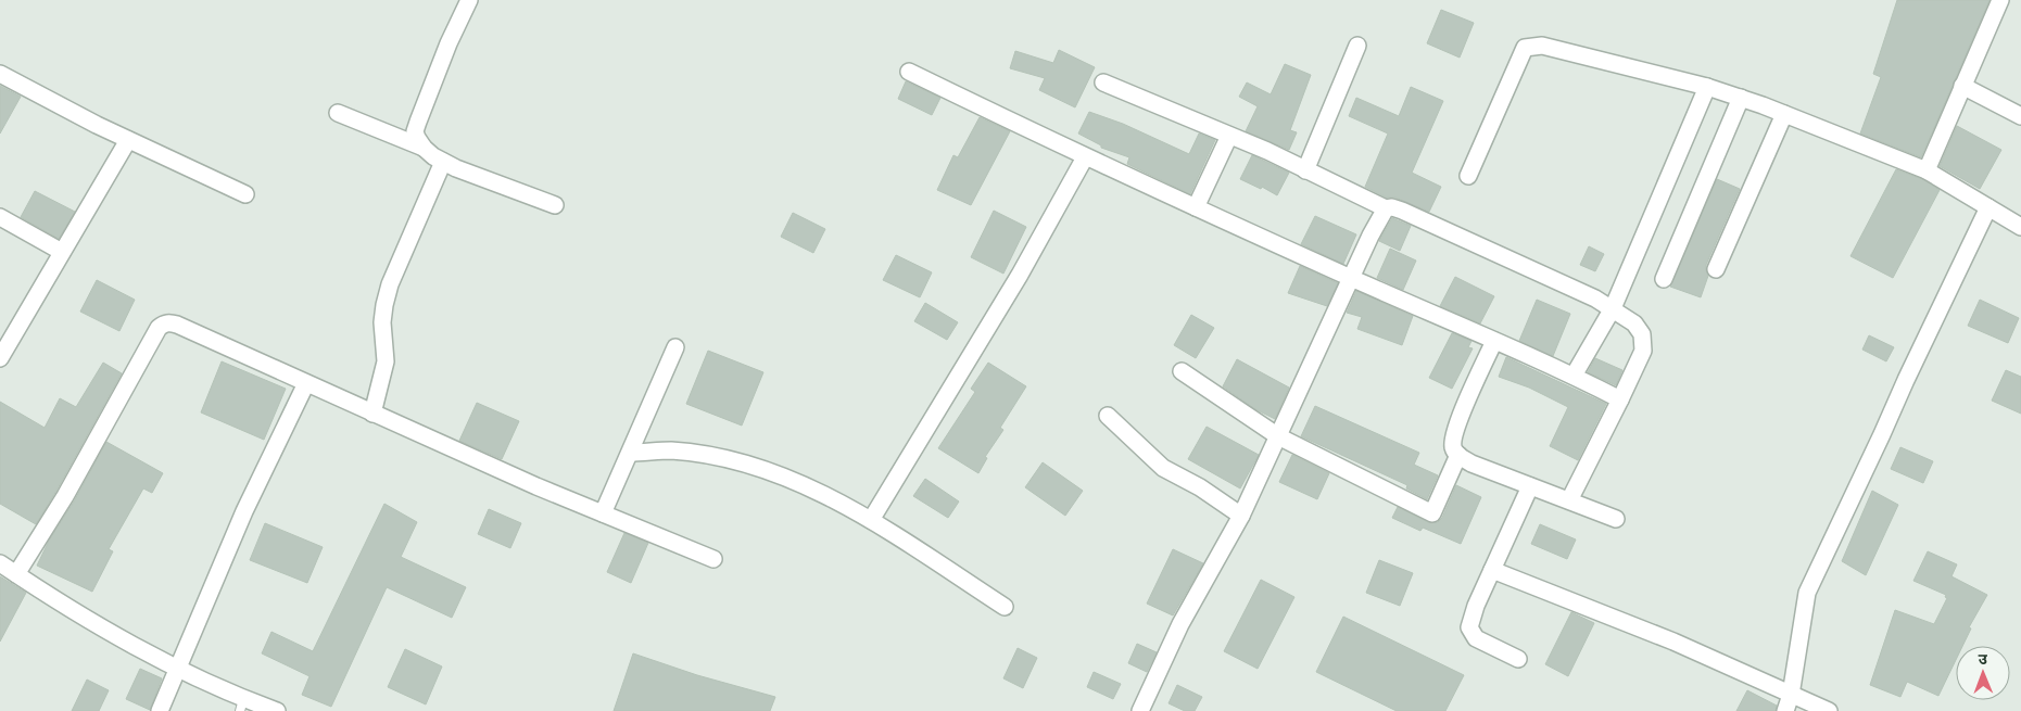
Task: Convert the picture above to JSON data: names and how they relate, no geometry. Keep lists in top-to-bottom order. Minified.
{"north":"top"}
